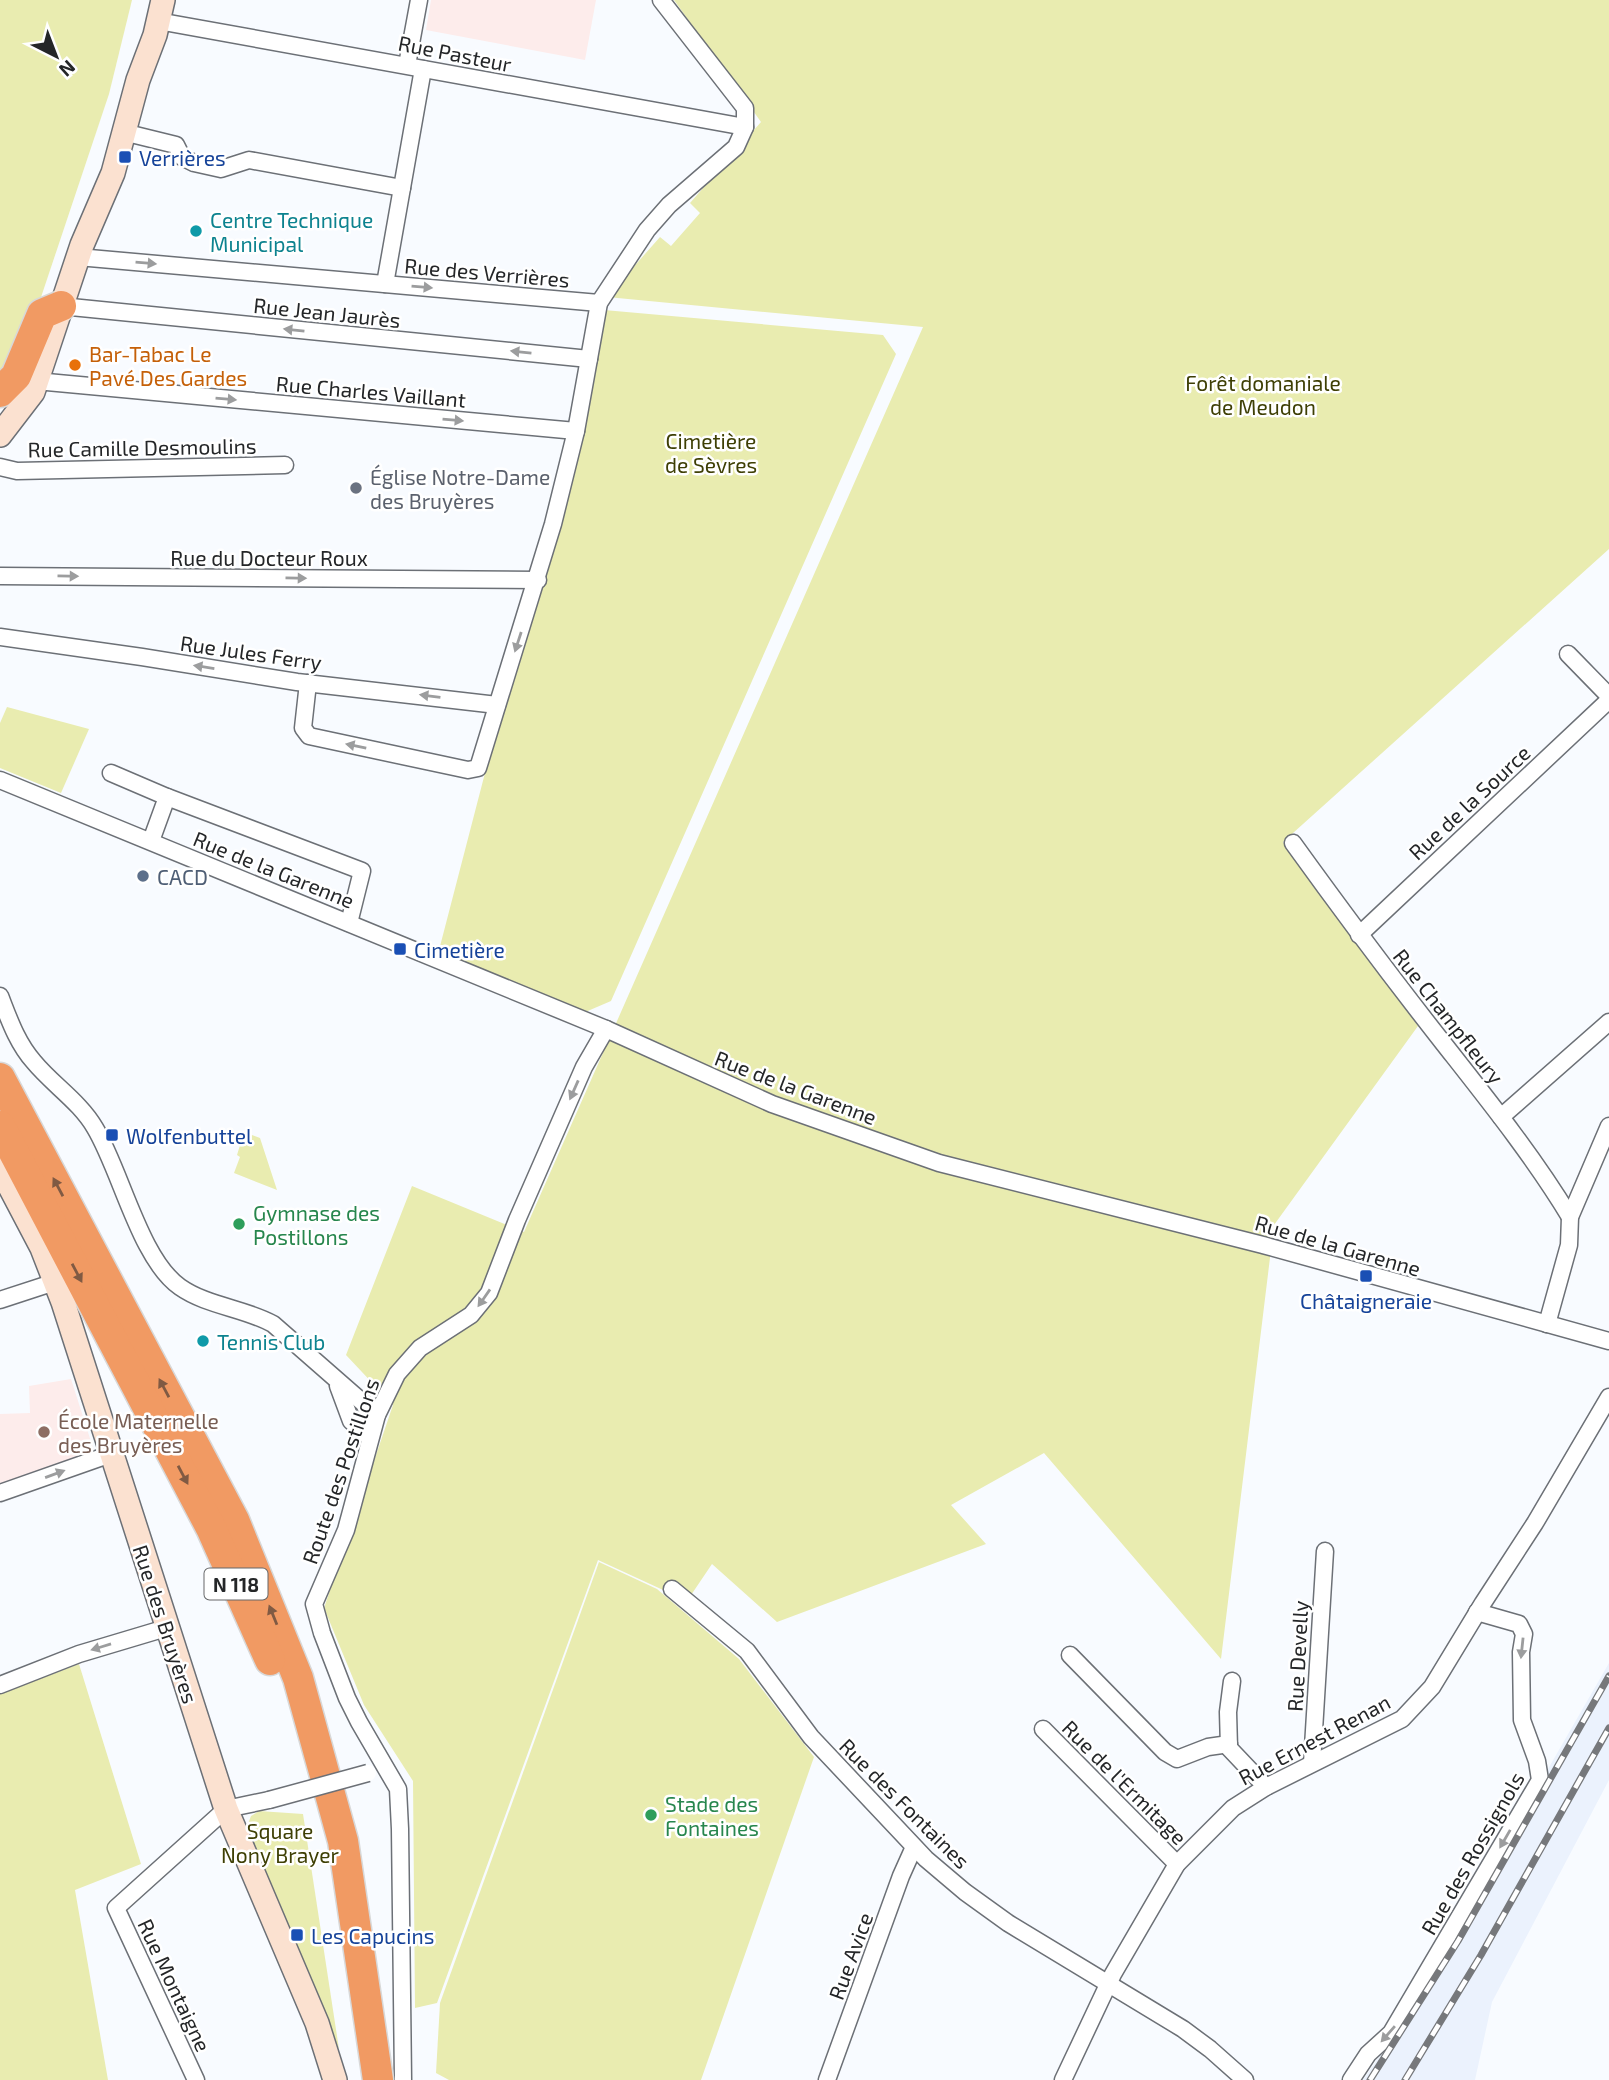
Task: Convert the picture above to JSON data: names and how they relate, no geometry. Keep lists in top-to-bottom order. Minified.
{"streets":{"highway":["N 118"],"street":["Rue Pasteur","Rue des Verrières","Rue Jean Jaurès","Rue Charles Vaillant","Rue Camille Desmoulins","Rue du Docteur Roux","Rue Jules Ferry","Rue de la Source","Rue de la Garenne","Rue Champfleury","Route des Postillons","Rue des Bruyères","Rue Develly","Rue Ernest Renan","Rue de l'Ermitage","Rue des Fontaines","Rue des Rossignols","Rue Avice","Rue Montaigne"]},"crossings":[["Rue de la Source","Rue Champfleury"],["Rue de la Garenne","Route des Postillons"],["Rue des Bruyères","Rue Montaigne"],["Rue Develly","Rue Ernest Renan"],["Rue Ernest Renan","Rue de l'Ermitage"],["Rue Ernest Renan","Rue des Fontaines"],["Rue Ernest Renan","Rue des Rossignols"],["Rue des Fontaines","Rue Avice"]],"one_way":["Rue Jean Jaurès","Rue Charles Vaillant","Rue du Docteur Roux","Rue Jules Ferry","Route des Postillons","Rue des Rossignols"],"parks":["Forêt domaniale de Meudon","Cimetière de Sèvres","Square Nony Brayer"],"places":{"transit":["Verrières","Cimetière","Wolfenbuttel","Châtaigneraie","Les Capucins"],"other":["Centre Technique Municipal","Bar-Tabac Le Pavé Des Gardes","Église Notre-Dame des Bruyères","CACD","Gymnase des Postillons","Tennis Club","École Maternelle des Bruyères","Stade des Fontaines"]},"north":"bottom right"}
